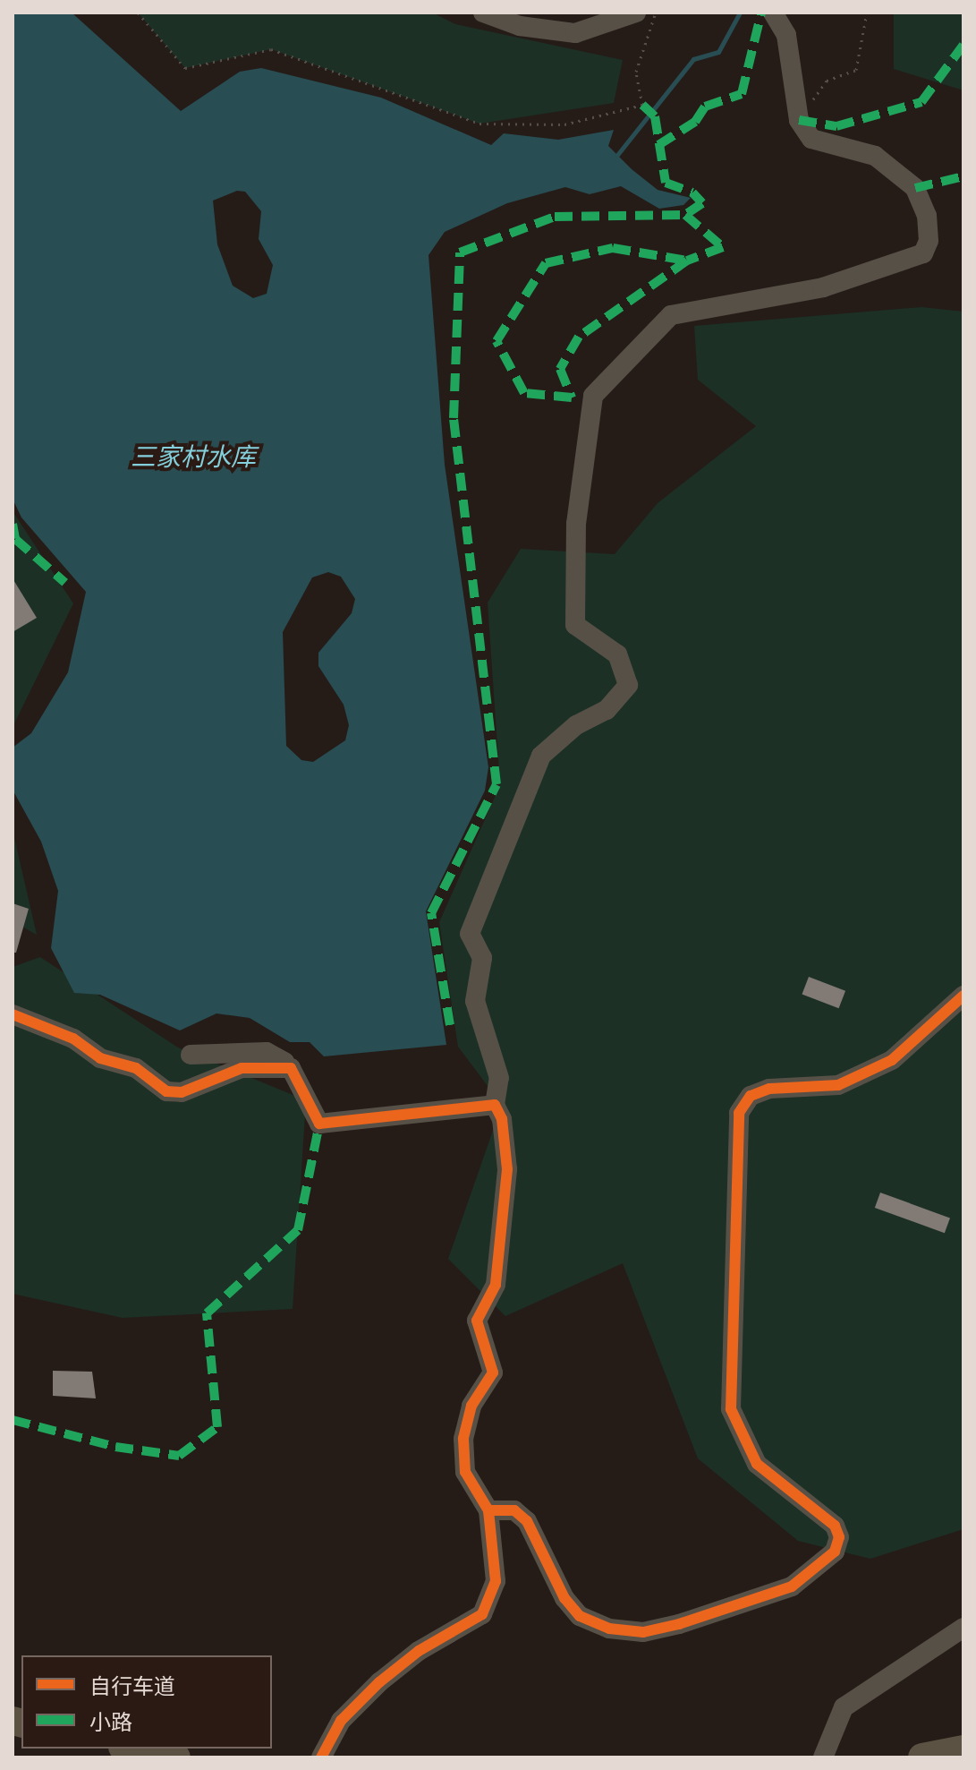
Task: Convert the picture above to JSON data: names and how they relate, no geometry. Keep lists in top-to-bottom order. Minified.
{"water":["三家村水库"],"legend":["自行车道","小路"]}
